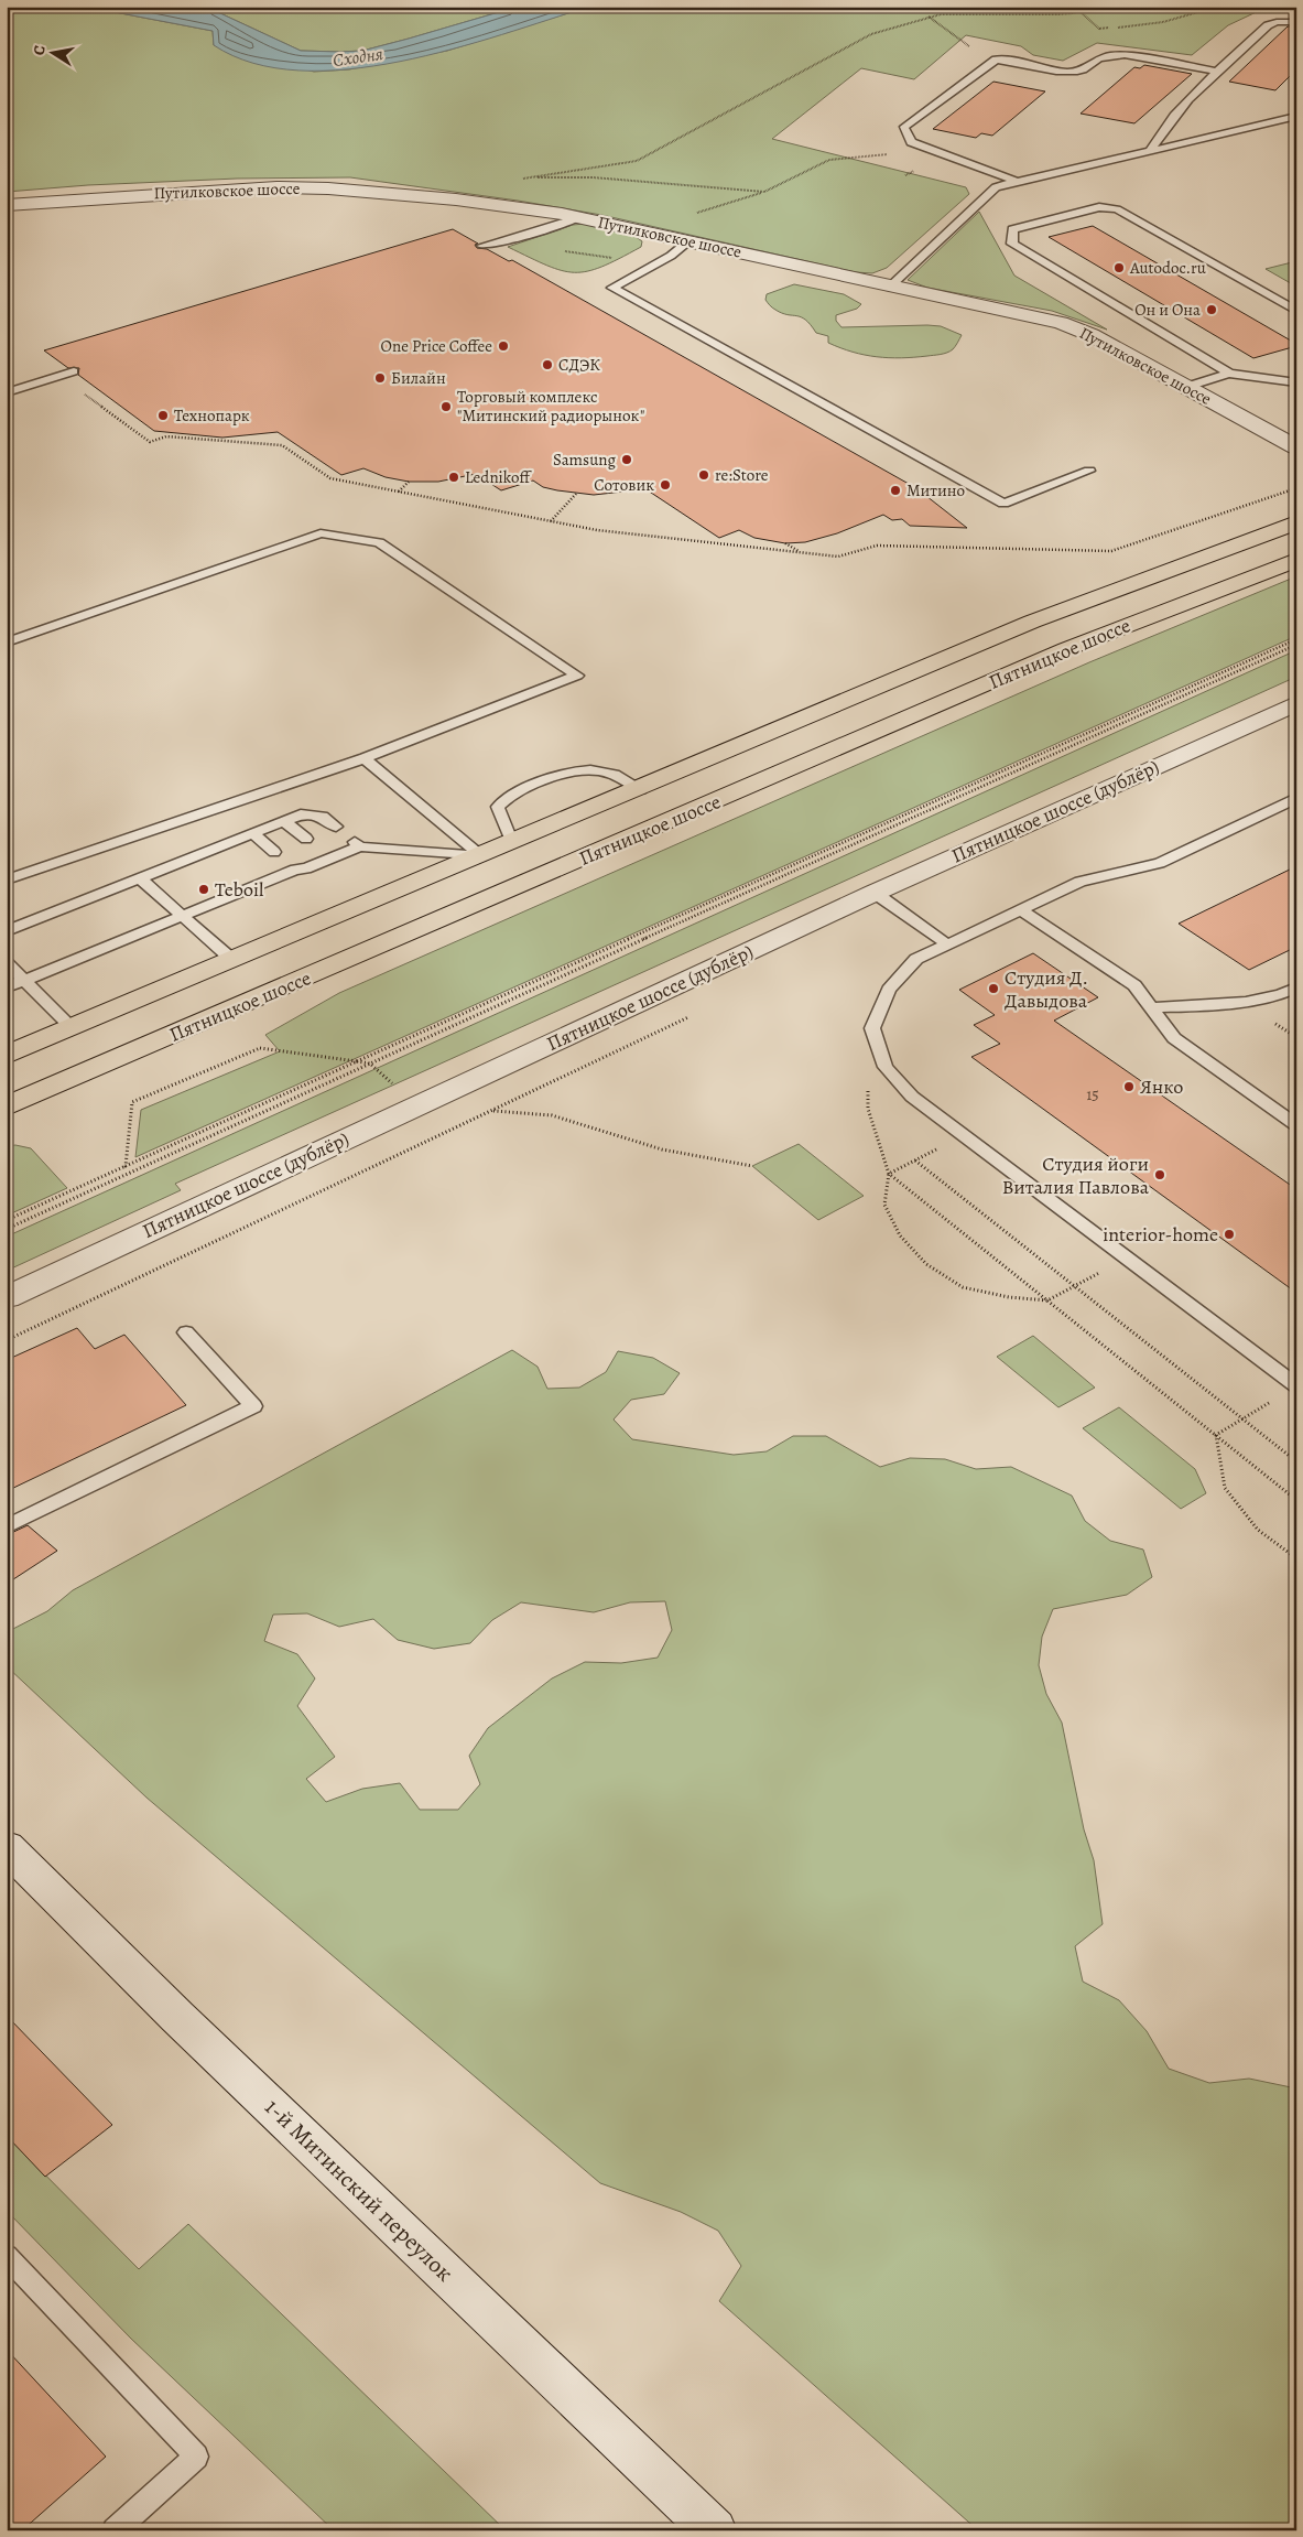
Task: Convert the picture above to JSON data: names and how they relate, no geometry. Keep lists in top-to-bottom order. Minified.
{"streets":{"main road":["Пятницкое шоссе"],"street":["Путилковское шоссе","Пятницкое шоссе (дублёр)","1-й Митинский переулок"]},"water":["Сходня"],"places":["Autodoc.ru","Он и Она","One Price Coffee","СДЭК","Билайн","Торговый комплекс \"Митинский радиорынок\"","Технопарк","Samsung","re:Store","Lednikoff","Сотовик","Митино","Teboil","Студия Д. Давыдова","Янко","Студия йоги Виталия Павлова","interior-home"],"house_numbers":["15"],"north":"left"}
